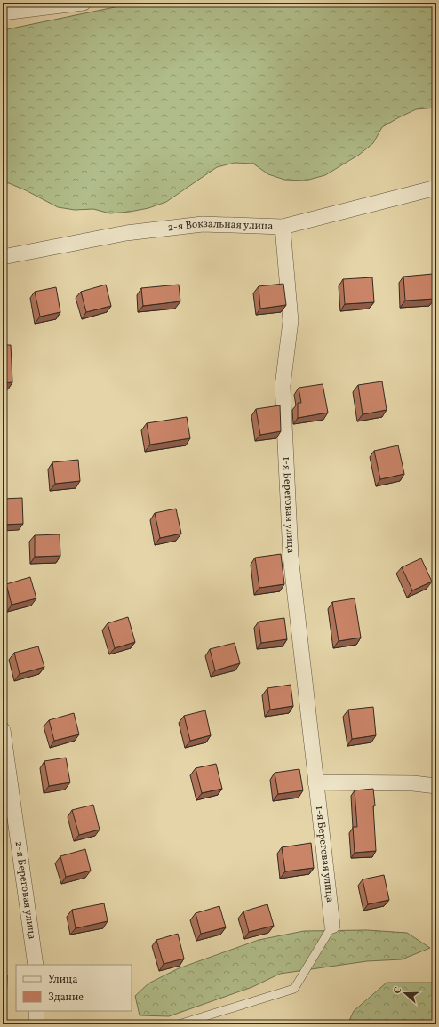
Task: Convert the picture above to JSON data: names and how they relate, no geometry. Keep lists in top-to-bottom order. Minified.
{"streets":{"street":["2-я Вокзальная улица","1-я Береговая улица","2-я Береговая улица"]},"crossings":[["2-я Вокзальная улица","1-я Береговая улица"]],"legend":["Улица","Здание"],"north":"left"}
